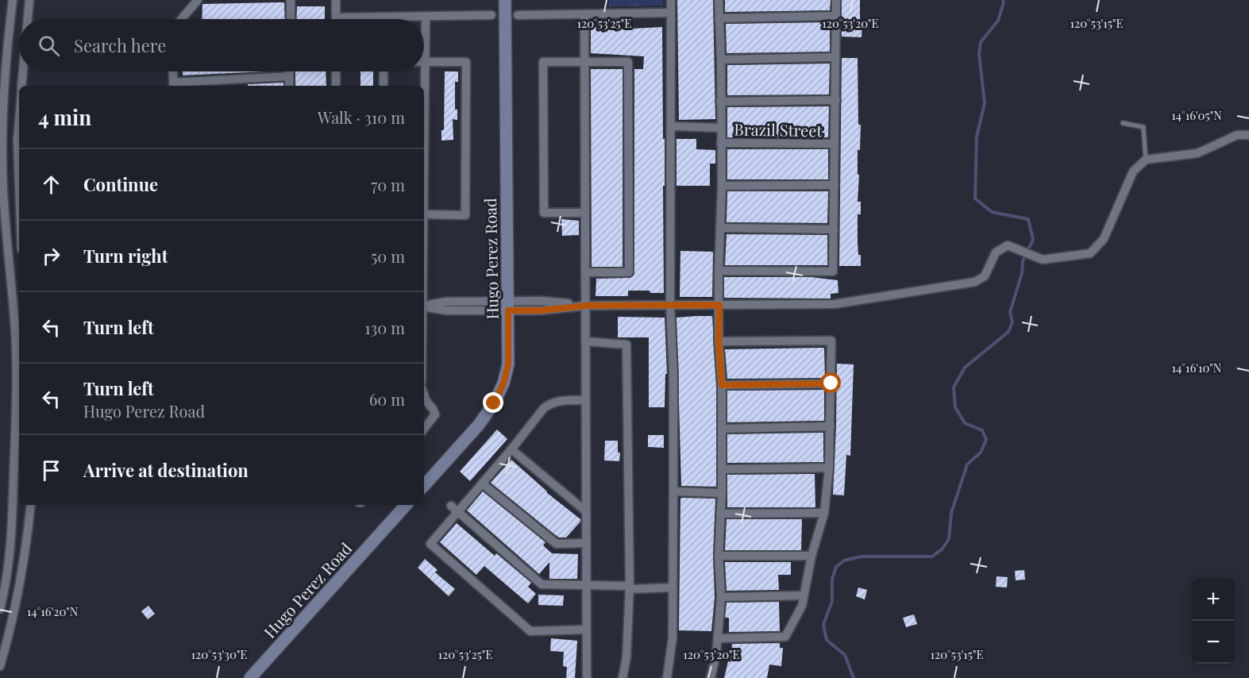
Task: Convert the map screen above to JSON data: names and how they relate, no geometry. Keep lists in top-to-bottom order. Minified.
{"streets":{"street":["Brazil Street","Hugo Perez Road"]},"page":{"search":"Search here","heading":["4 min","Walk · 310 m"],"list":[["Continue","70 m"],["Turn right","50 m"],["Turn left","130 m"],["Turn left","Hugo Perez Road","60 m"],"Arrive at destination"],"map_buttons":["+","−"]},"coordinates":["120°53'25\"E","120°53'20\"E","120°53'15\"E","14°16'05\"N","14°16'10\"N","14°16'20\"N","120°53'30\"E"]}
